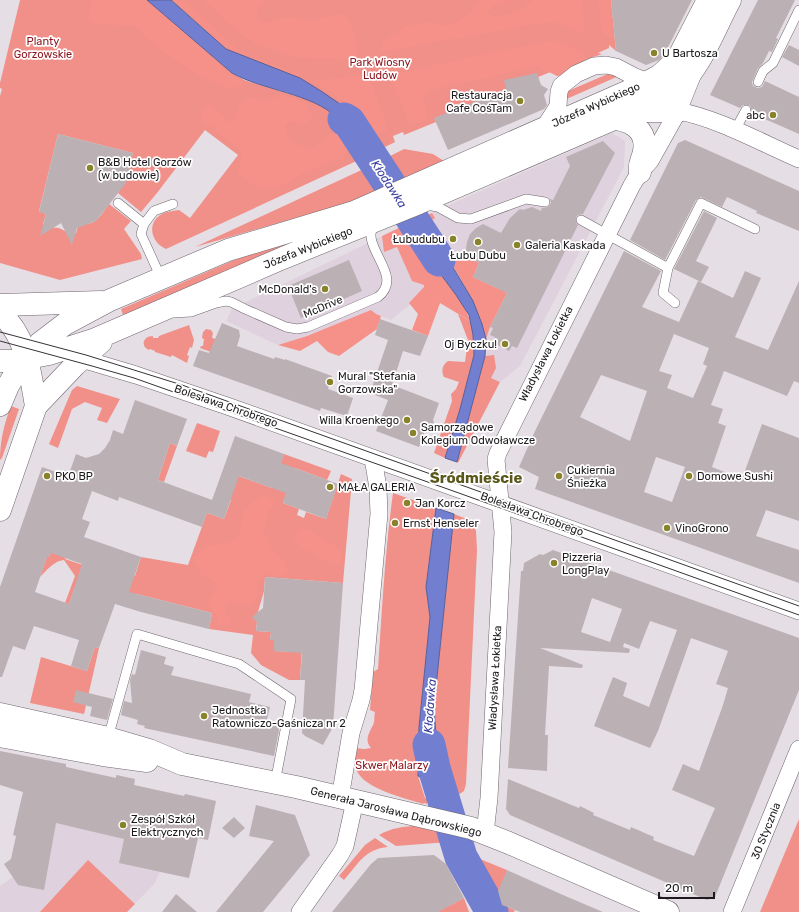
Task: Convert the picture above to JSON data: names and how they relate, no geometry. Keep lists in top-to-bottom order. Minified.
{"streets":{"main road":["Józefa Wybickiego","Władysława Łokietka","Generała Jarosława Dąbrowskiego"],"street":["Bolesława Chrobrego","30 Stycznia"],"lane":["McDrive"]},"crossings":[["Józefa Wybickiego","McDrive"],["Józefa Wybickiego","Władysława Łokietka"],["Władysława Łokietka","Bolesława Chrobrego"],["Władysława Łokietka","Generała Jarosława Dąbrowskiego"]],"districts":["Śródmieście"],"water":["Kłodawka"],"parks":["Planty Gorzowskie","Park Wiosny Ludów","Skwer Malarzy"],"places":["U Bartosza","Restauracja Cafe CośTam","abc","B&B Hotel Gorzów (w budowie)","Łubudubu","Łubu Dubu","Galeria Kaskada","McDonald's","Oj Byczku!","Mural \"Stefania Gorzowska\"","Willa Kroenkego","Samorządowe Kolegium Odwoławcze","PKO BP","Cukiernia Śnieżka","Domowe Sushi","MAŁA GALERIA","Jan Korcz","Ernst Henseler","VinoGrono","Pizzeria LongPlay","Jednostka Ratowniczo-Gaśnicza nr 2","Zespół Szkół Elektrycznych"],"scale_bar":"20 m"}
